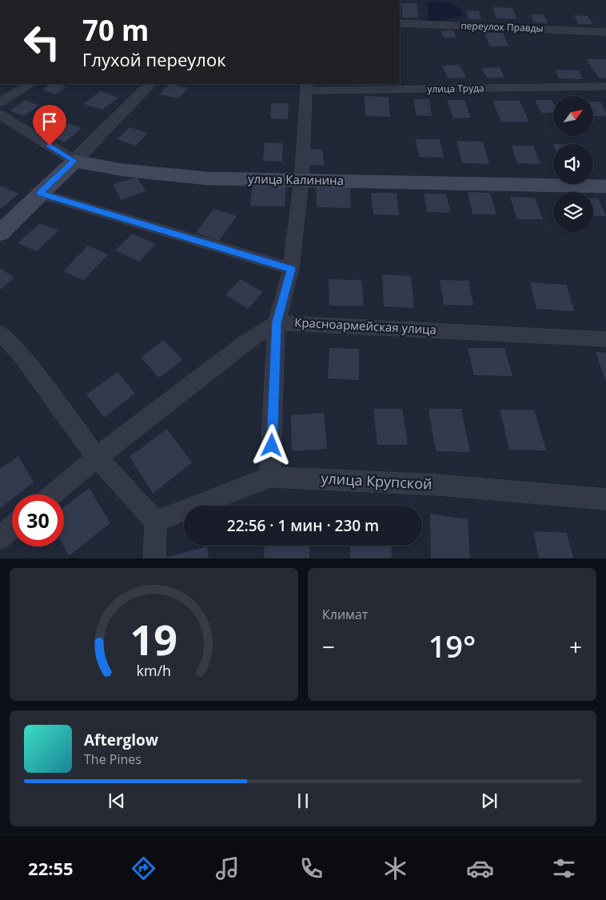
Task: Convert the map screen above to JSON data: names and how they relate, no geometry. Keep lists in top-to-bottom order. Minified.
{"streets":{"main road":["улица Калинина"],"street":["переулок Правды","улица Труда","Красноармейская улица","улица Крупской"]},"north":"top right","page":{"turn":["70 m","Глухой переулок"],"limit":"30","trip":"22:56 · 1 мин · 230 m","tile":"Климат","heat":["−","19°","+"],"song":["Afterglow","The Pines"],"tabs":"22:55","gauge":["19","km/h"]}}
